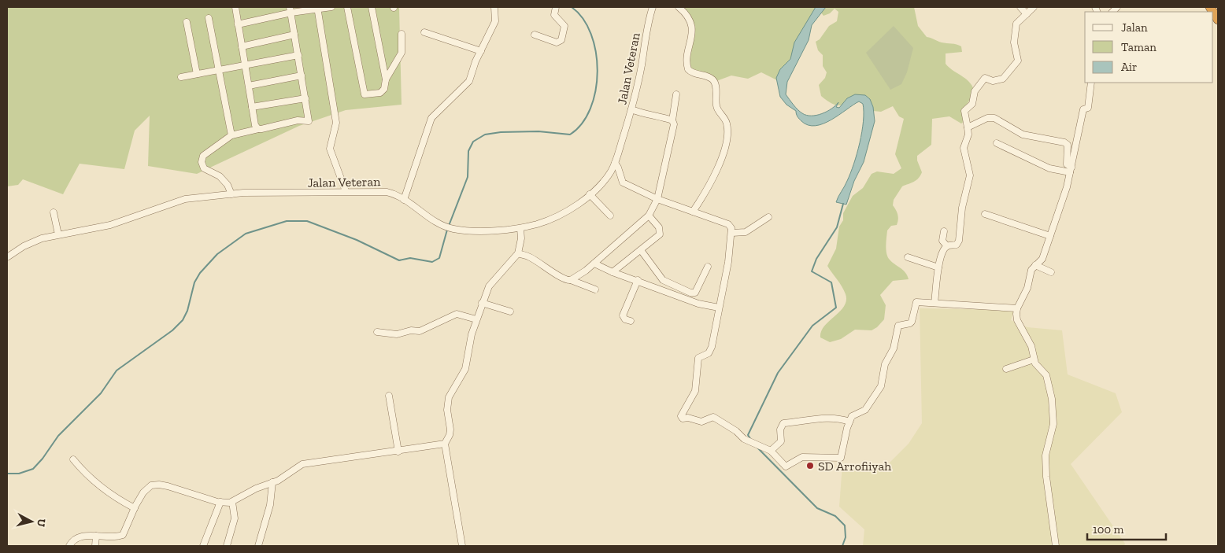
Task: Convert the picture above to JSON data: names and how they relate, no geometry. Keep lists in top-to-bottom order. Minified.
{"streets":{"street":["Jalan Veteran"]},"places":["SD Arrofiiyah"],"legend":["Jalan","Taman","Air"],"scale_bar":"100 m","north":"right"}
